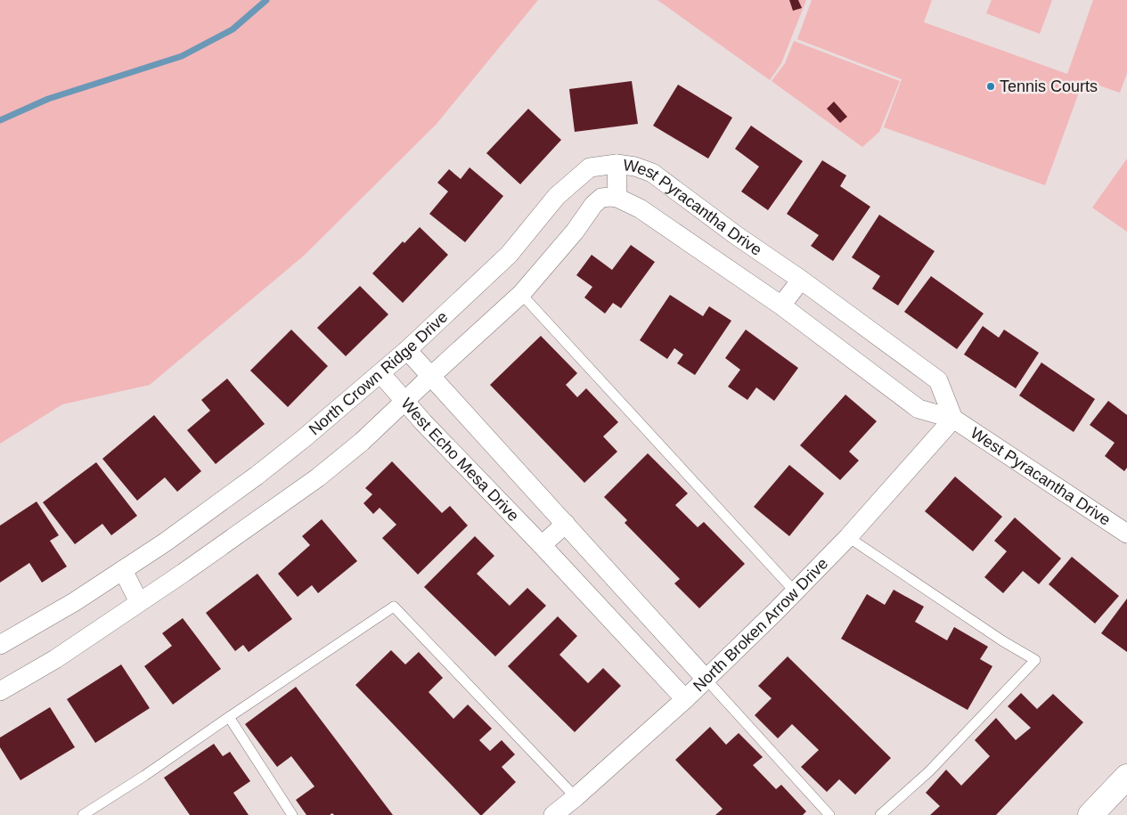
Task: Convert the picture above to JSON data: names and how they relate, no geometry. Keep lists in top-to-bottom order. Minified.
{"streets":{"street":["West Pyracantha Drive","North Crown Ridge Drive","West Echo Mesa Drive","North Broken Arrow Drive"]},"crossings":[["West Pyracantha Drive","North Crown Ridge Drive"],["West Pyracantha Drive","North Broken Arrow Drive"],["North Crown Ridge Drive","West Echo Mesa Drive"],["West Echo Mesa Drive","North Broken Arrow Drive"]],"places":["Tennis Courts"]}
